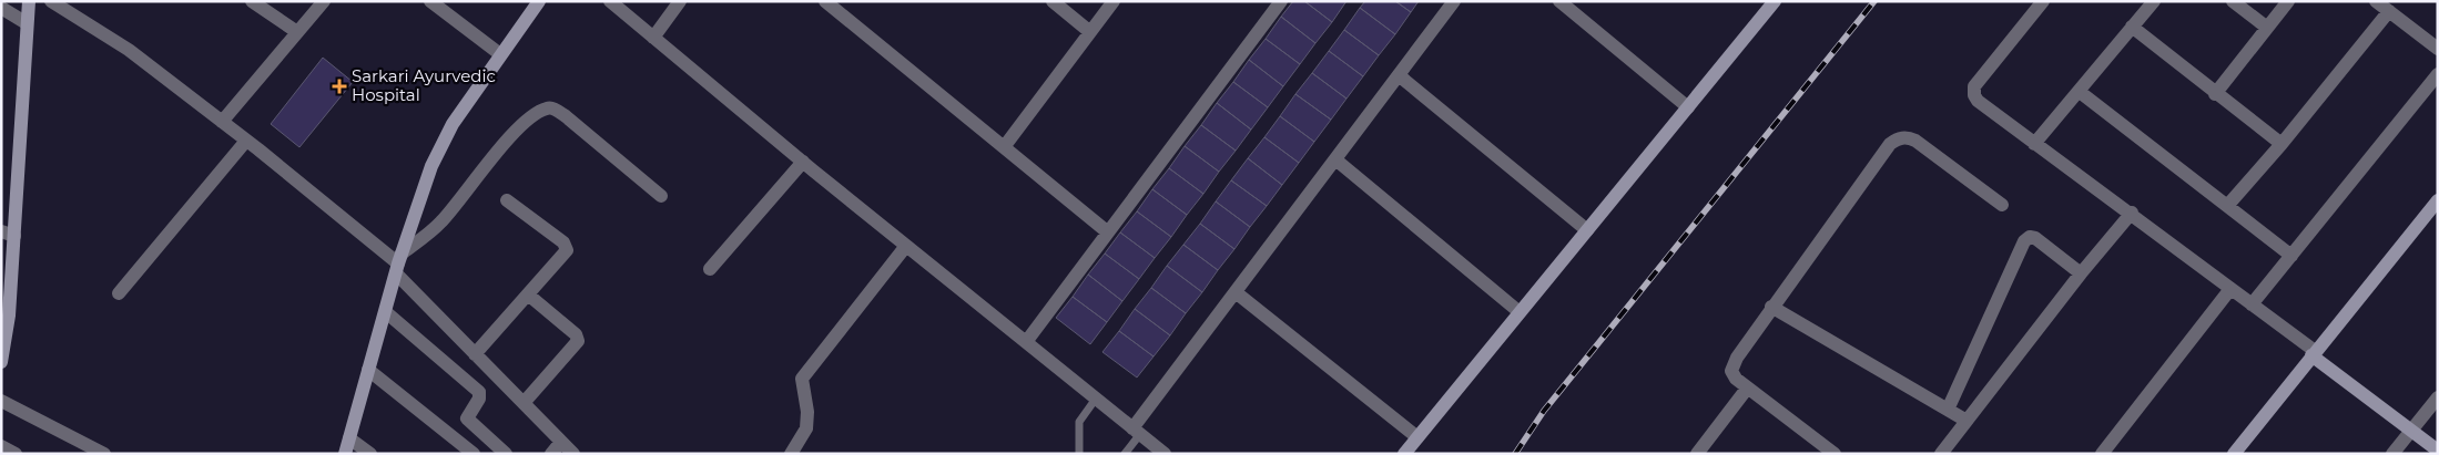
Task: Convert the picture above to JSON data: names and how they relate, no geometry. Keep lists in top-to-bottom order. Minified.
{"places":{"health":["Sarkari Ayurvedic Hospital"]}}
